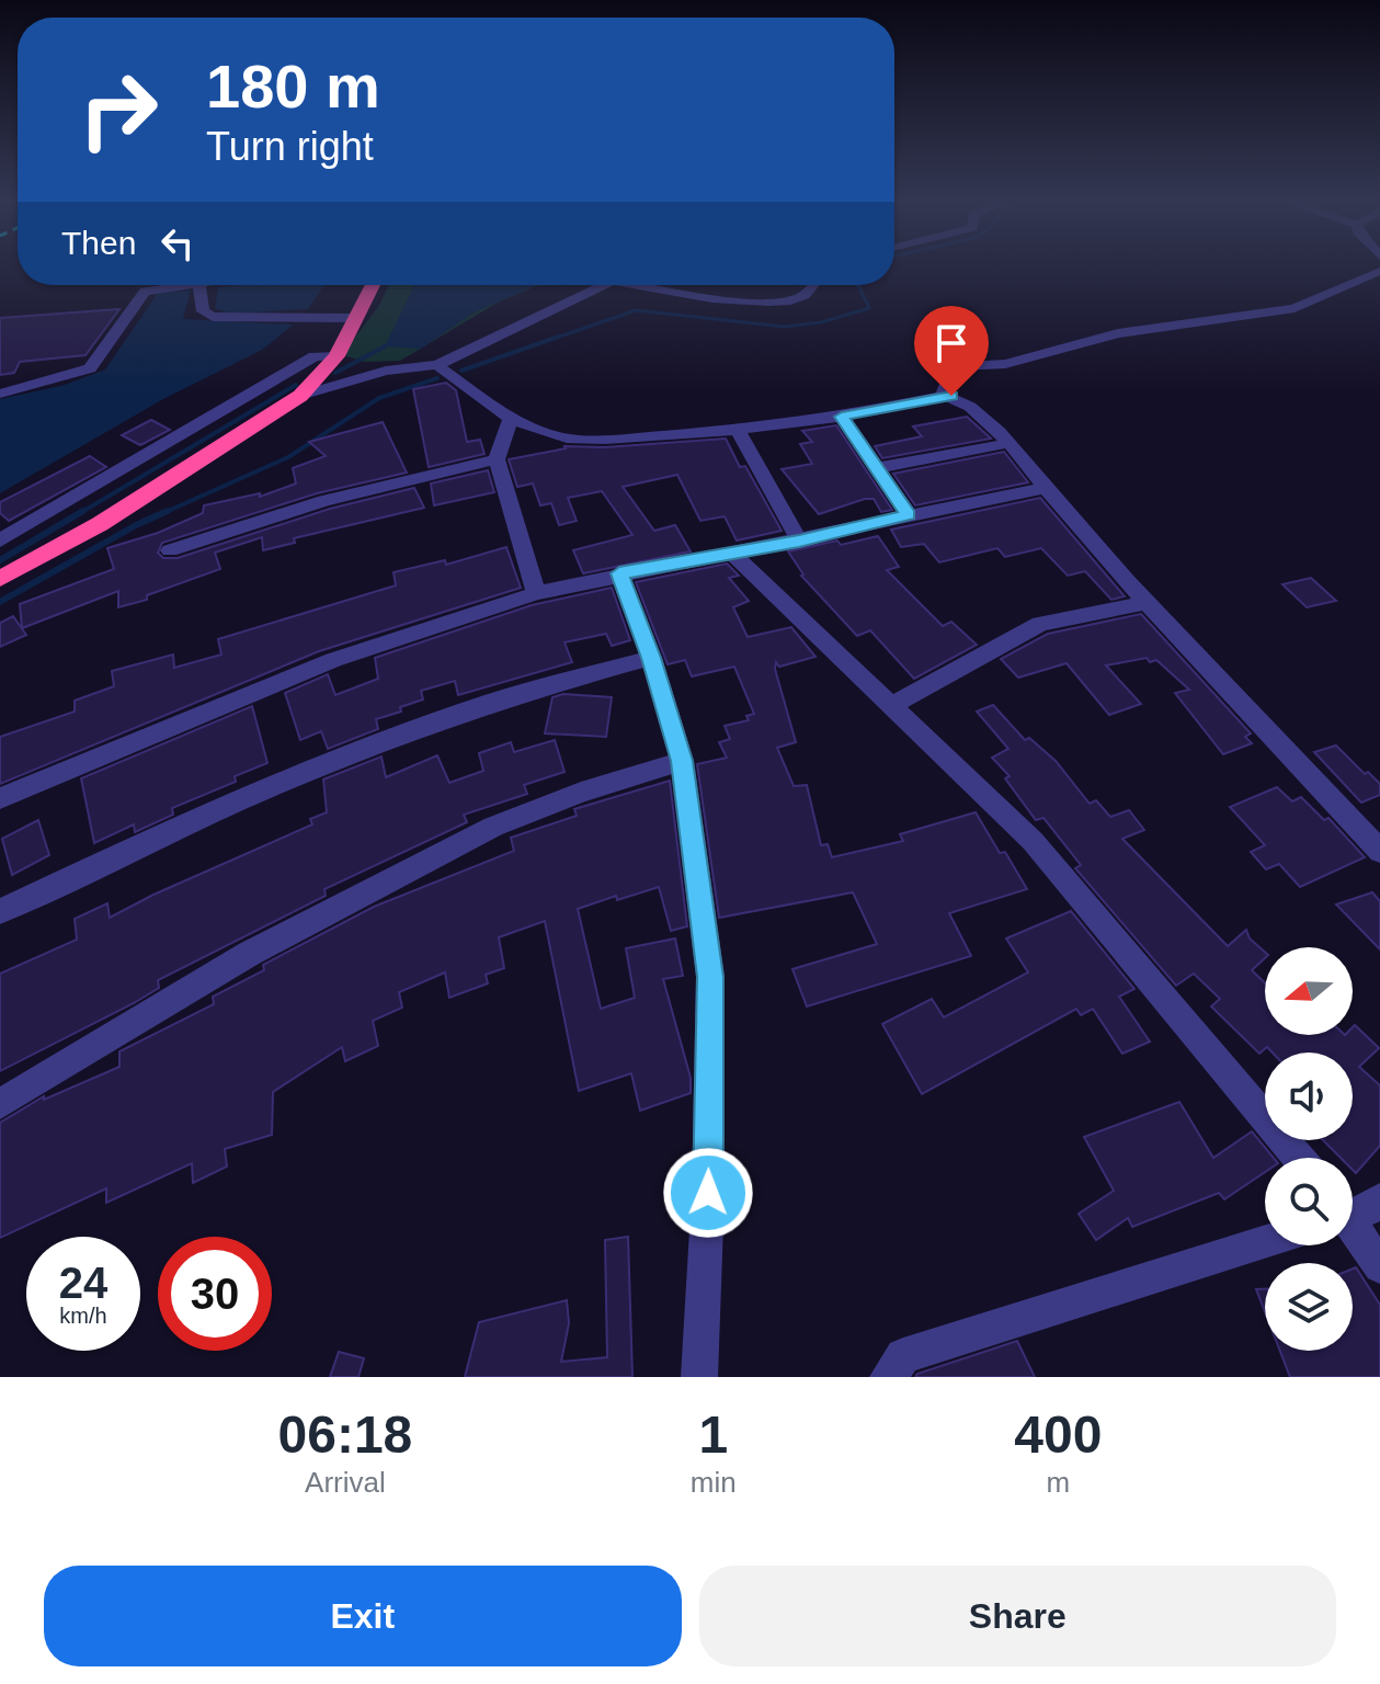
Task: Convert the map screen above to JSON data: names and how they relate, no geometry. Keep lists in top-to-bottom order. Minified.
{"north":"left","page":{"turn":["180 m","Turn right"],"then":"Then","speed":"24 km/h","limit":"30","eta":["06:18","Arrival","1","min","400","m"],"buttons":["Exit","Share"]}}
